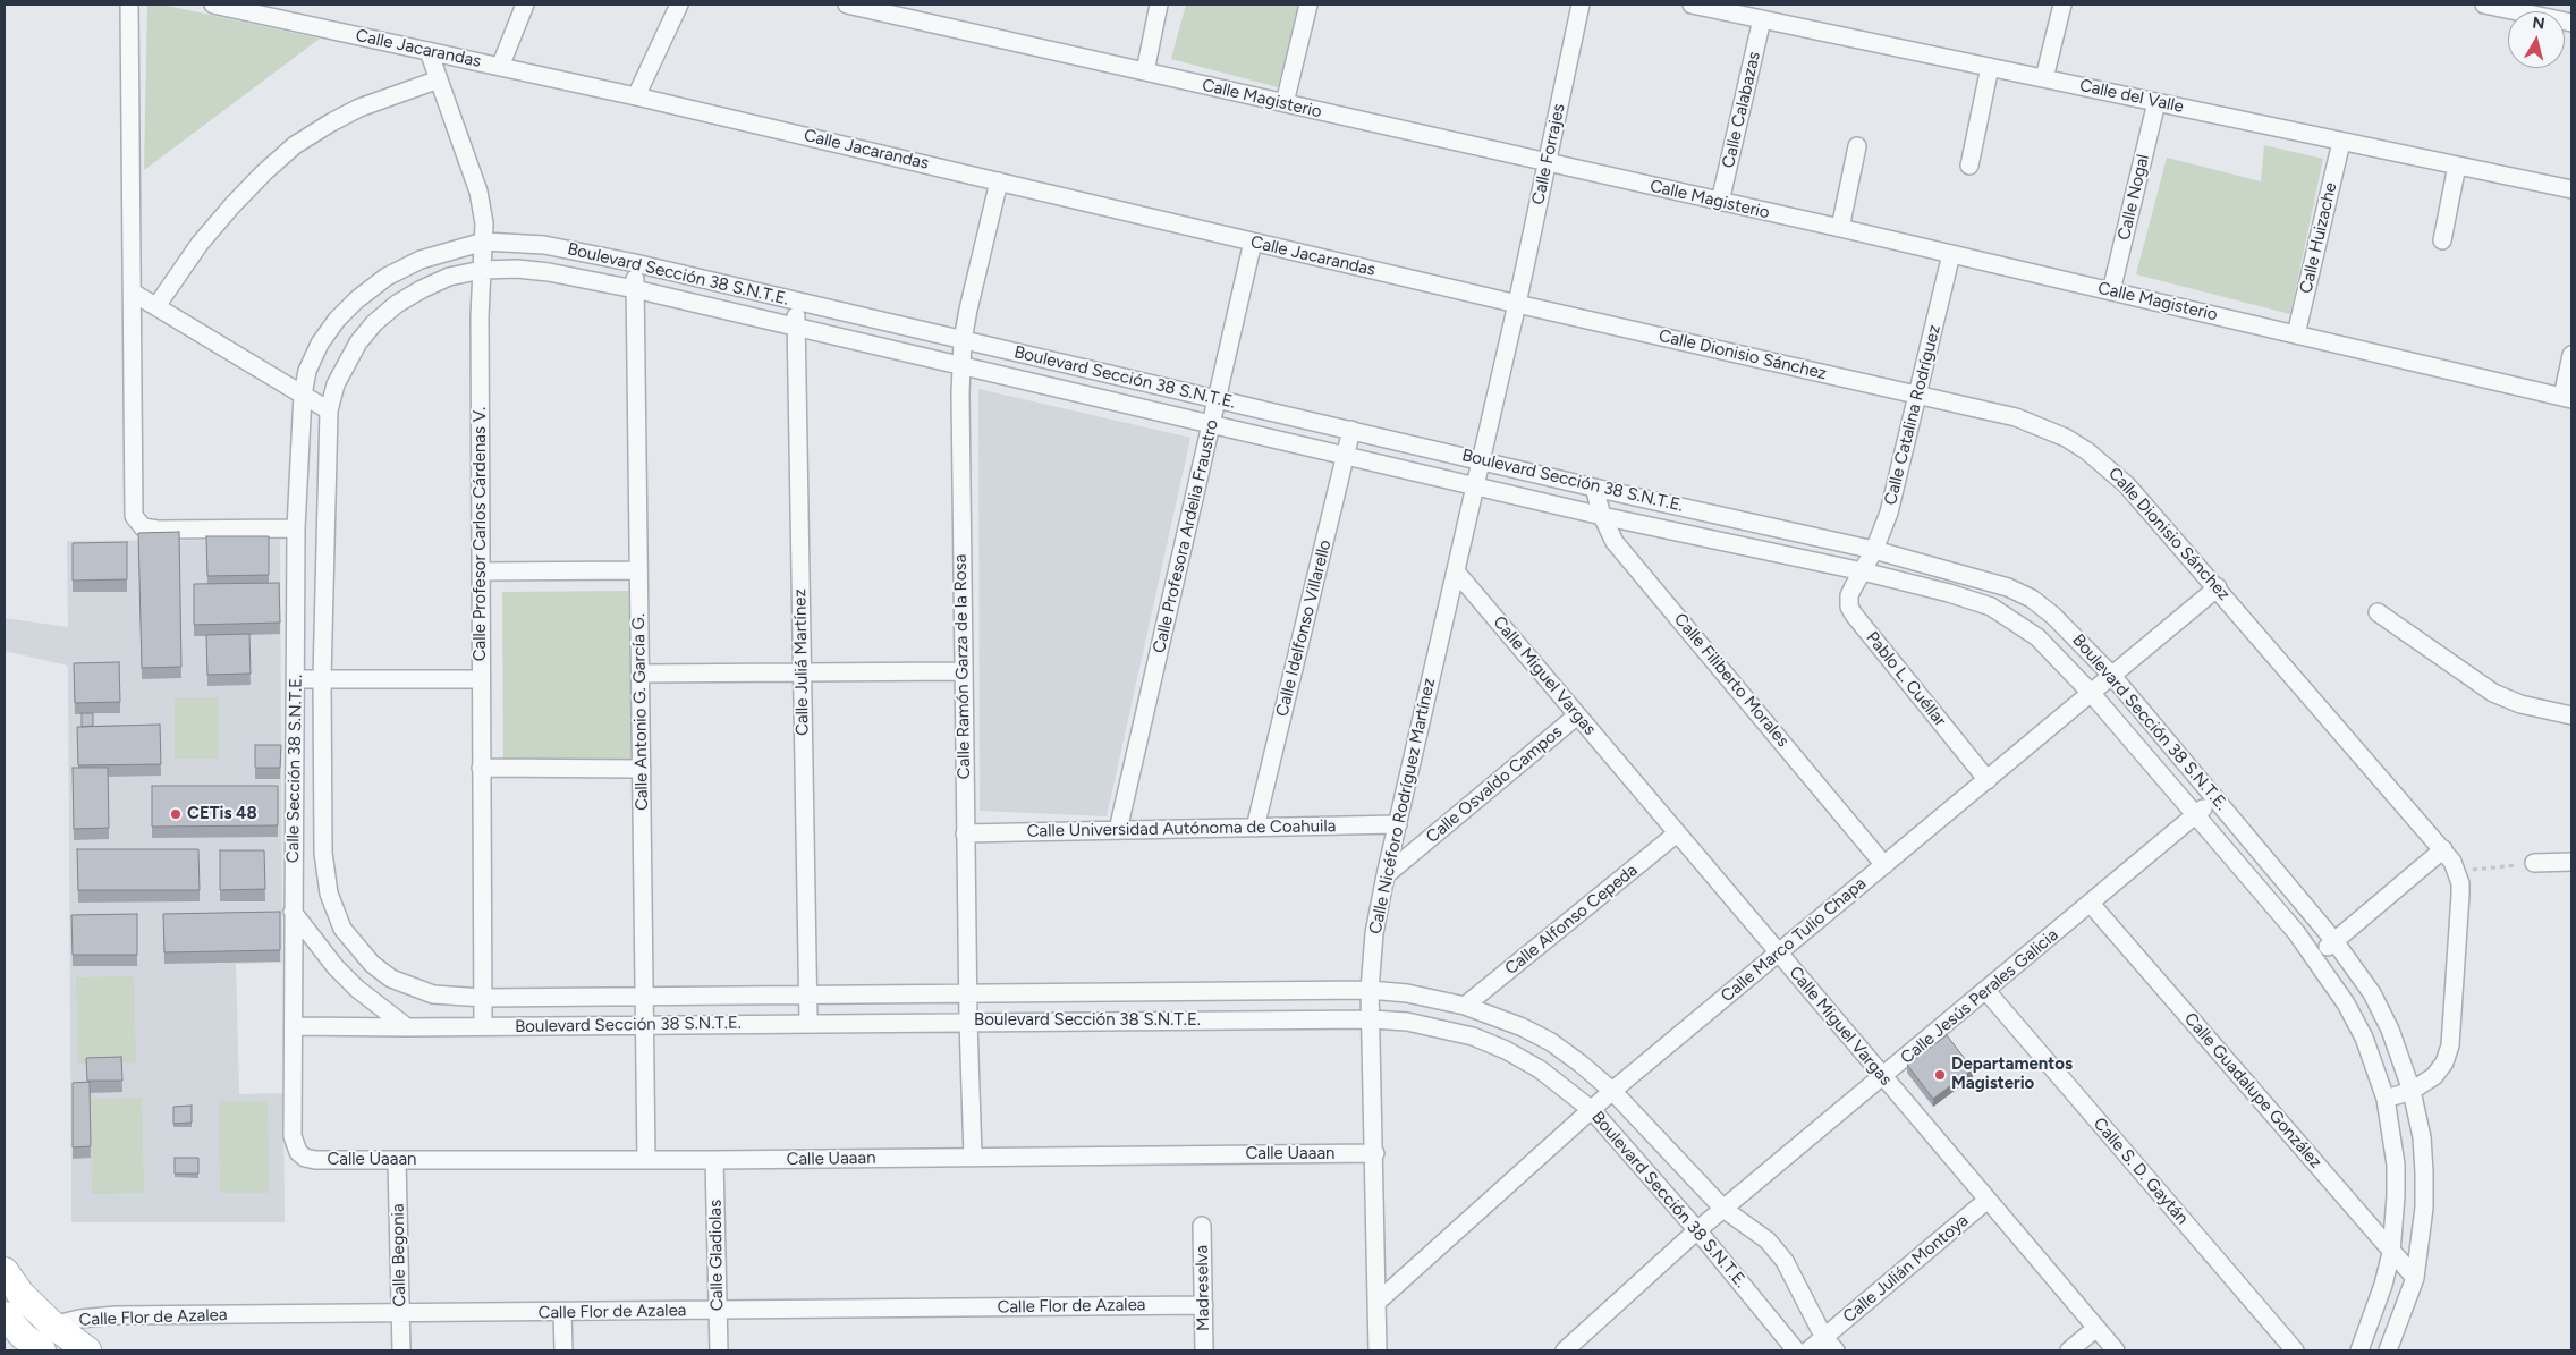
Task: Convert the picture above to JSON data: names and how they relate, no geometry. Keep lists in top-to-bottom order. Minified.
{"streets":{"street":["Calle Jacarandas","Calle del Valle","Calle Magisterio","Calle Calabazas","Calle Forrajes","Calle Nogal","Calle Huizache","Boulevard Sección 38 S.N.T.E.","Calle Dionisio Sánchez","Calle Catalina Rodríguez","Calle Profesor Carlos Cárdenas V.","Calle Profesora Ardelia Fraustro","Calle Idelfonso Villarello","Calle Juliá Martínez","Calle Ramón Garza de la Rosa","Calle Miguel Vargas","Pablo L. Cuéllar","Calle Filiberto Morales","Calle Antonio G. García G.","Calle Sección 38 S.N.T.E.","Calle Osvaldo Campos","Calle Nicéforo Rodríguez Martínez","Calle Universidad Autónoma de Coahuila","Calle Alfonso Cepeda","Calle Marco Tulio Chapa","Calle Jesús Perales Galicia","Calle Guadalupe González","Calle Uaaan","Calle S. D. Gaytán","Calle Begonia","Calle Gladiolas","Calle Julián Montoya","Madreselva","Calle Flor de Azalea"]},"crossings":[["Calle Jacarandas","Calle Forrajes"],["Calle Jacarandas","Calle Dionisio Sánchez"],["Calle Jacarandas","Calle Profesor Carlos Cárdenas V."],["Calle Jacarandas","Calle Profesora Ardelia Fraustro"],["Calle Jacarandas","Calle Ramón Garza de la Rosa"],["Calle Jacarandas","Calle Nicéforo Rodríguez Martínez"],["Calle del Valle","Calle Calabazas"],["Calle del Valle","Calle Nogal"],["Calle del Valle","Calle Huizache"],["Calle Magisterio","Calle Calabazas"],["Calle Magisterio","Calle Forrajes"],["Calle Magisterio","Calle Nogal"],["Calle Magisterio","Calle Huizache"],["Calle Magisterio","Calle Catalina Rodríguez"],["Calle Forrajes","Calle Dionisio Sánchez"],["Calle Forrajes","Calle Nicéforo Rodríguez Martínez"],["Boulevard Sección 38 S.N.T.E.","Calle Dionisio Sánchez"],["Boulevard Sección 38 S.N.T.E.","Calle Catalina Rodríguez"],["Boulevard Sección 38 S.N.T.E.","Calle Profesor Carlos Cárdenas V."],["Boulevard Sección 38 S.N.T.E.","Calle Profesora Ardelia Fraustro"],["Boulevard Sección 38 S.N.T.E.","Calle Idelfonso Villarello"],["Boulevard Sección 38 S.N.T.E.","Calle Juliá Martínez"],["Boulevard Sección 38 S.N.T.E.","Calle Ramón Garza de la Rosa"],["Boulevard Sección 38 S.N.T.E.","Pablo L. Cuéllar"],["Boulevard Sección 38 S.N.T.E.","Calle Filiberto Morales"],["Boulevard Sección 38 S.N.T.E.","Calle Antonio G. García G."],["Boulevard Sección 38 S.N.T.E.","Calle Sección 38 S.N.T.E."],["Boulevard Sección 38 S.N.T.E.","Calle Nicéforo Rodríguez Martínez"],["Boulevard Sección 38 S.N.T.E.","Calle Alfonso Cepeda"],["Boulevard Sección 38 S.N.T.E.","Calle Marco Tulio Chapa"],["Boulevard Sección 38 S.N.T.E.","Calle Jesús Perales Galicia"],["Boulevard Sección 38 S.N.T.E.","Calle Guadalupe González"],["Boulevard Sección 38 S.N.T.E.","Calle Julián Montoya"],["Calle Dionisio Sánchez","Calle Catalina Rodríguez"],["Calle Dionisio Sánchez","Calle Nicéforo Rodríguez Martínez"],["Calle Dionisio Sánchez","Calle Marco Tulio Chapa"],["Calle Catalina Rodríguez","Pablo L. Cuéllar"],["Calle Profesora Ardelia Fraustro","Calle Universidad Autónoma de Coahuila"],["Calle Idelfonso Villarello","Calle Universidad Autónoma de Coahuila"],["Calle Ramón Garza de la Rosa","Calle Universidad Autónoma de Coahuila"],["Calle Ramón Garza de la Rosa","Calle Uaaan"],["Calle Miguel Vargas","Calle Osvaldo Campos"],["Calle Miguel Vargas","Calle Nicéforo Rodríguez Martínez"],["Calle Miguel Vargas","Calle Alfonso Cepeda"],["Calle Miguel Vargas","Calle Marco Tulio Chapa"],["Calle Miguel Vargas","Calle Jesús Perales Galicia"],["Calle Miguel Vargas","Calle Julián Montoya"],["Pablo L. Cuéllar","Calle Marco Tulio Chapa"],["Calle Filiberto Morales","Calle Marco Tulio Chapa"],["Calle Antonio G. García G.","Calle Uaaan"],["Calle Sección 38 S.N.T.E.","Calle Uaaan"],["Calle Osvaldo Campos","Calle Nicéforo Rodríguez Martínez"],["Calle Nicéforo Rodríguez Martínez","Calle Universidad Autónoma de Coahuila"],["Calle Nicéforo Rodríguez Martínez","Calle Marco Tulio Chapa"],["Calle Nicéforo Rodríguez Martínez","Calle Uaaan"],["Calle Jesús Perales Galicia","Calle Guadalupe González"],["Calle Jesús Perales Galicia","Calle S. D. Gaytán"],["Calle Uaaan","Calle Begonia"],["Calle Uaaan","Calle Gladiolas"],["Calle Begonia","Calle Flor de Azalea"],["Calle Gladiolas","Calle Flor de Azalea"],["Madreselva","Calle Flor de Azalea"]],"places":["CETis 48","Departamentos Magisterio"],"north":"top"}
